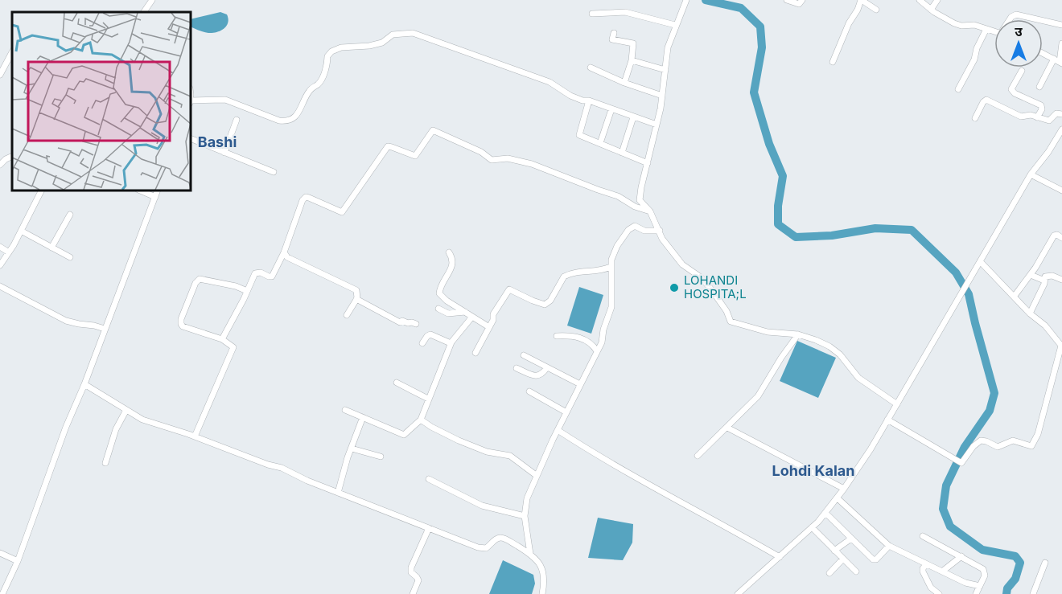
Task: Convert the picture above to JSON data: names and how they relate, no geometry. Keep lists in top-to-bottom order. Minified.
{"districts":["Bashi","Lohdi Kalan"],"places":["LOHANDI HOSPITA;L"],"north":"top"}
